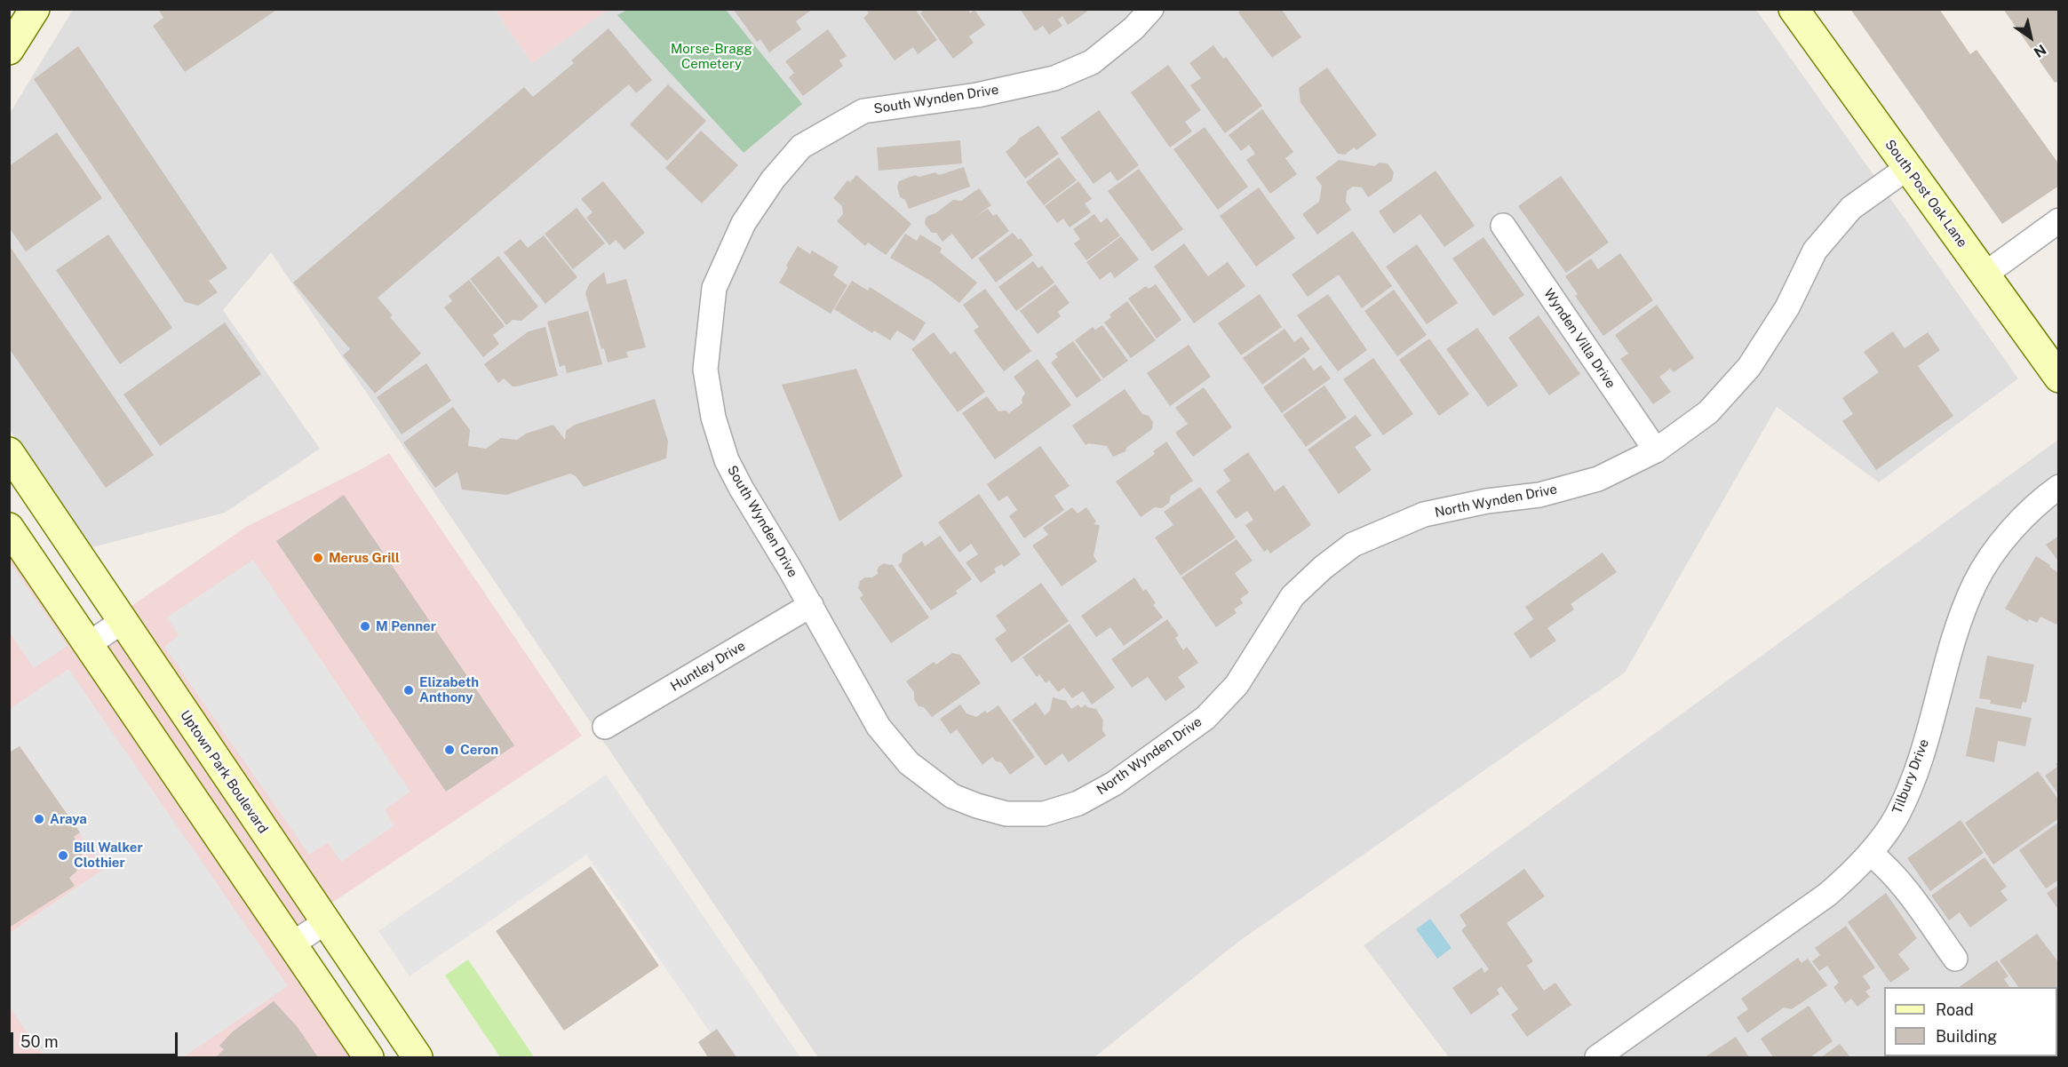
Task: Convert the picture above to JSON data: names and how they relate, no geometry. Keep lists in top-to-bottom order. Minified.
{"streets":{"street":["South Wynden Drive","South Post Oak Lane","Wynden Villa Drive","North Wynden Drive","Huntley Drive","Uptown Park Boulevard","Tilbury Drive"]},"crossings":[["South Wynden Drive","North Wynden Drive"],["South Wynden Drive","Huntley Drive"],["South Post Oak Lane","North Wynden Drive"],["Wynden Villa Drive","North Wynden Drive"],["North Wynden Drive","Huntley Drive"]],"parks":["Morse-Bragg Cemetery"],"places":["Merus Grill","M Penner","Elizabeth Anthony","Ceron","Araya","Bill Walker Clothier"],"legend":["Road","Building"],"scale_bar":"50 m","north":"bottom right"}
